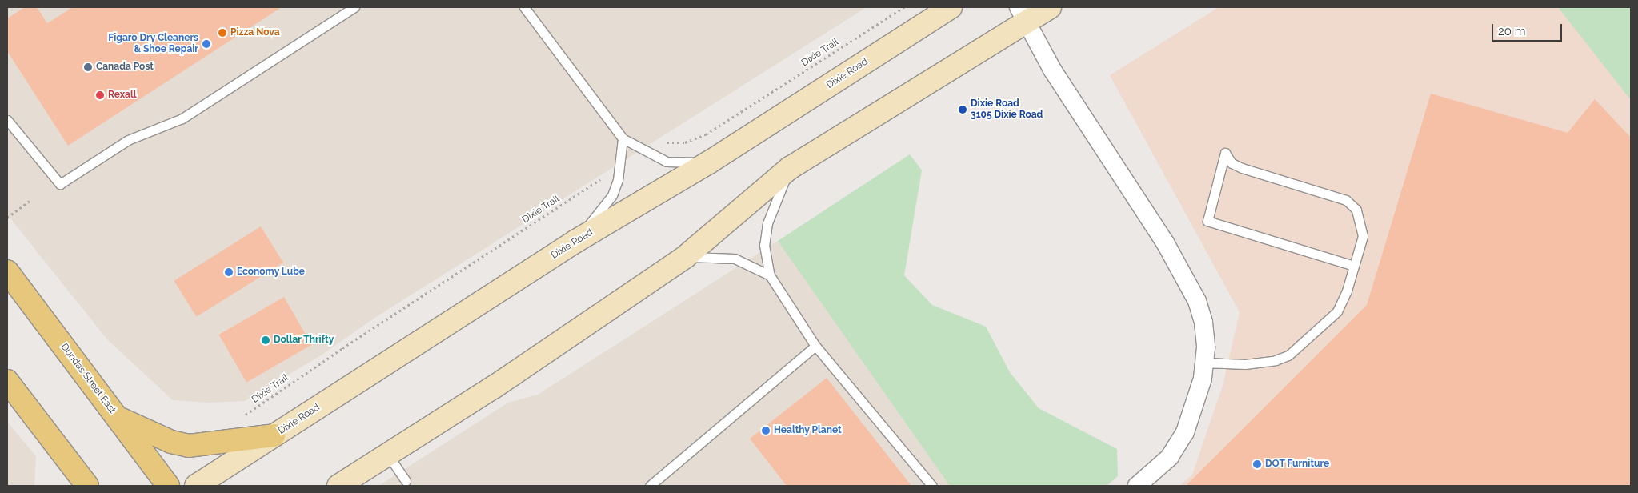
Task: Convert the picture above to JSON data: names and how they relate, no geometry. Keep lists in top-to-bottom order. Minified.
{"streets":{"main road":["Dixie Road","Dundas Street East"],"path":["Dixie Trail"]},"places":["Pizza Nova","Figaro Dry Cleaners & Shoe Repair","Canada Post","Rexall","Dixie Road 3105 Dixie Road","Economy Lube","Dollar Thrifty","Healthy Planet","DOT Furniture"],"scale_bar":"20 m"}
